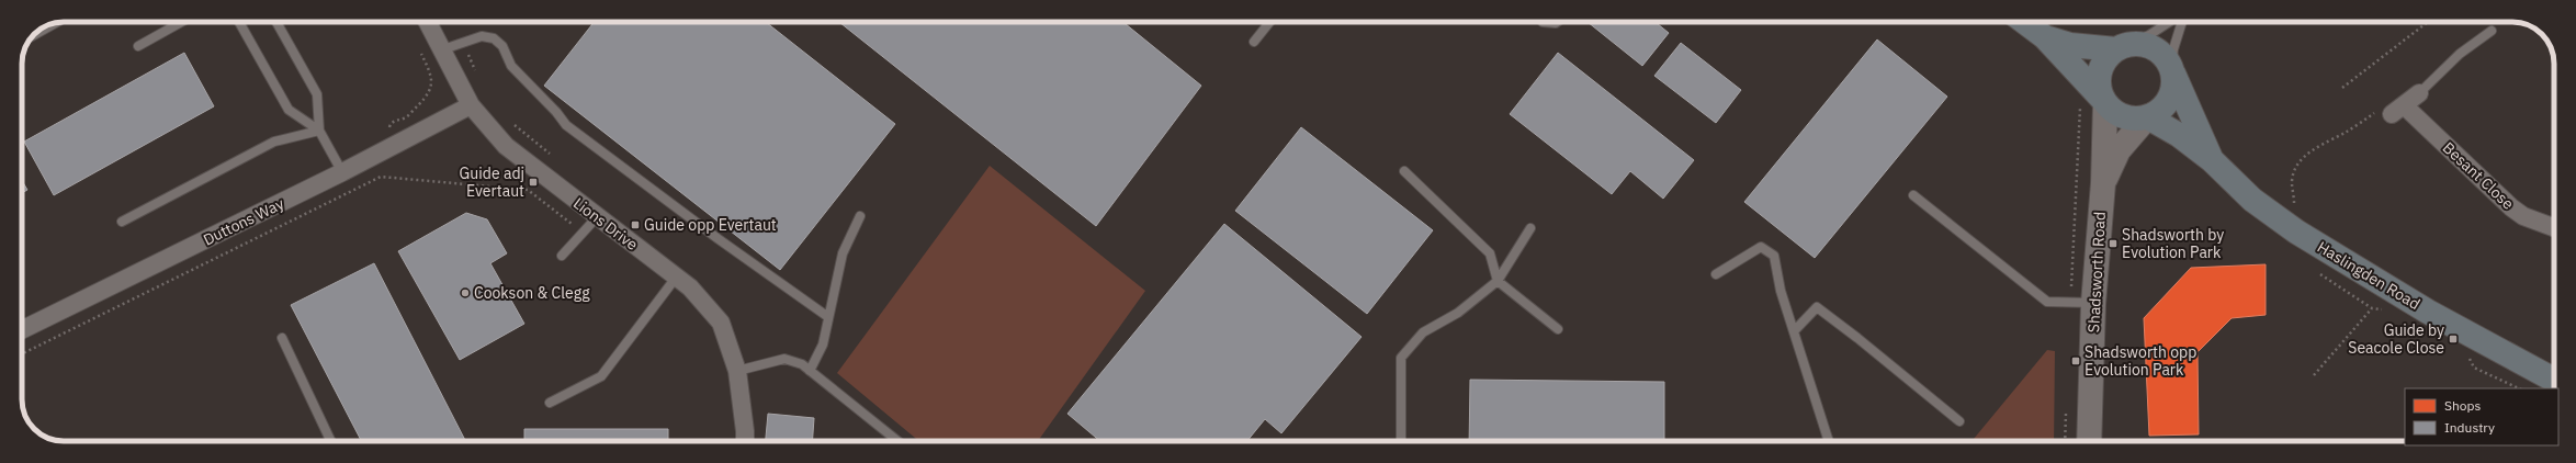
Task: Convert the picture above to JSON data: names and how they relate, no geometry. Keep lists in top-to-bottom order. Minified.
{"streets":{"highway":["Haslingden Road"],"main road":["Shadsworth Road"],"street":["Besant Close","Duttons Way","Lions Drive"]},"crossings":[["Duttons Way","Lions Drive"],["Shadsworth Road","Haslingden Road"]],"places":{"transit":["Guide adj Evertaut","Guide opp Evertaut","Shadsworth by Evolution Park","Guide by Seacole Close","Shadsworth opp Evolution Park"],"other":["Cookson & Clegg"]},"legend":["Shops","Industry"]}
